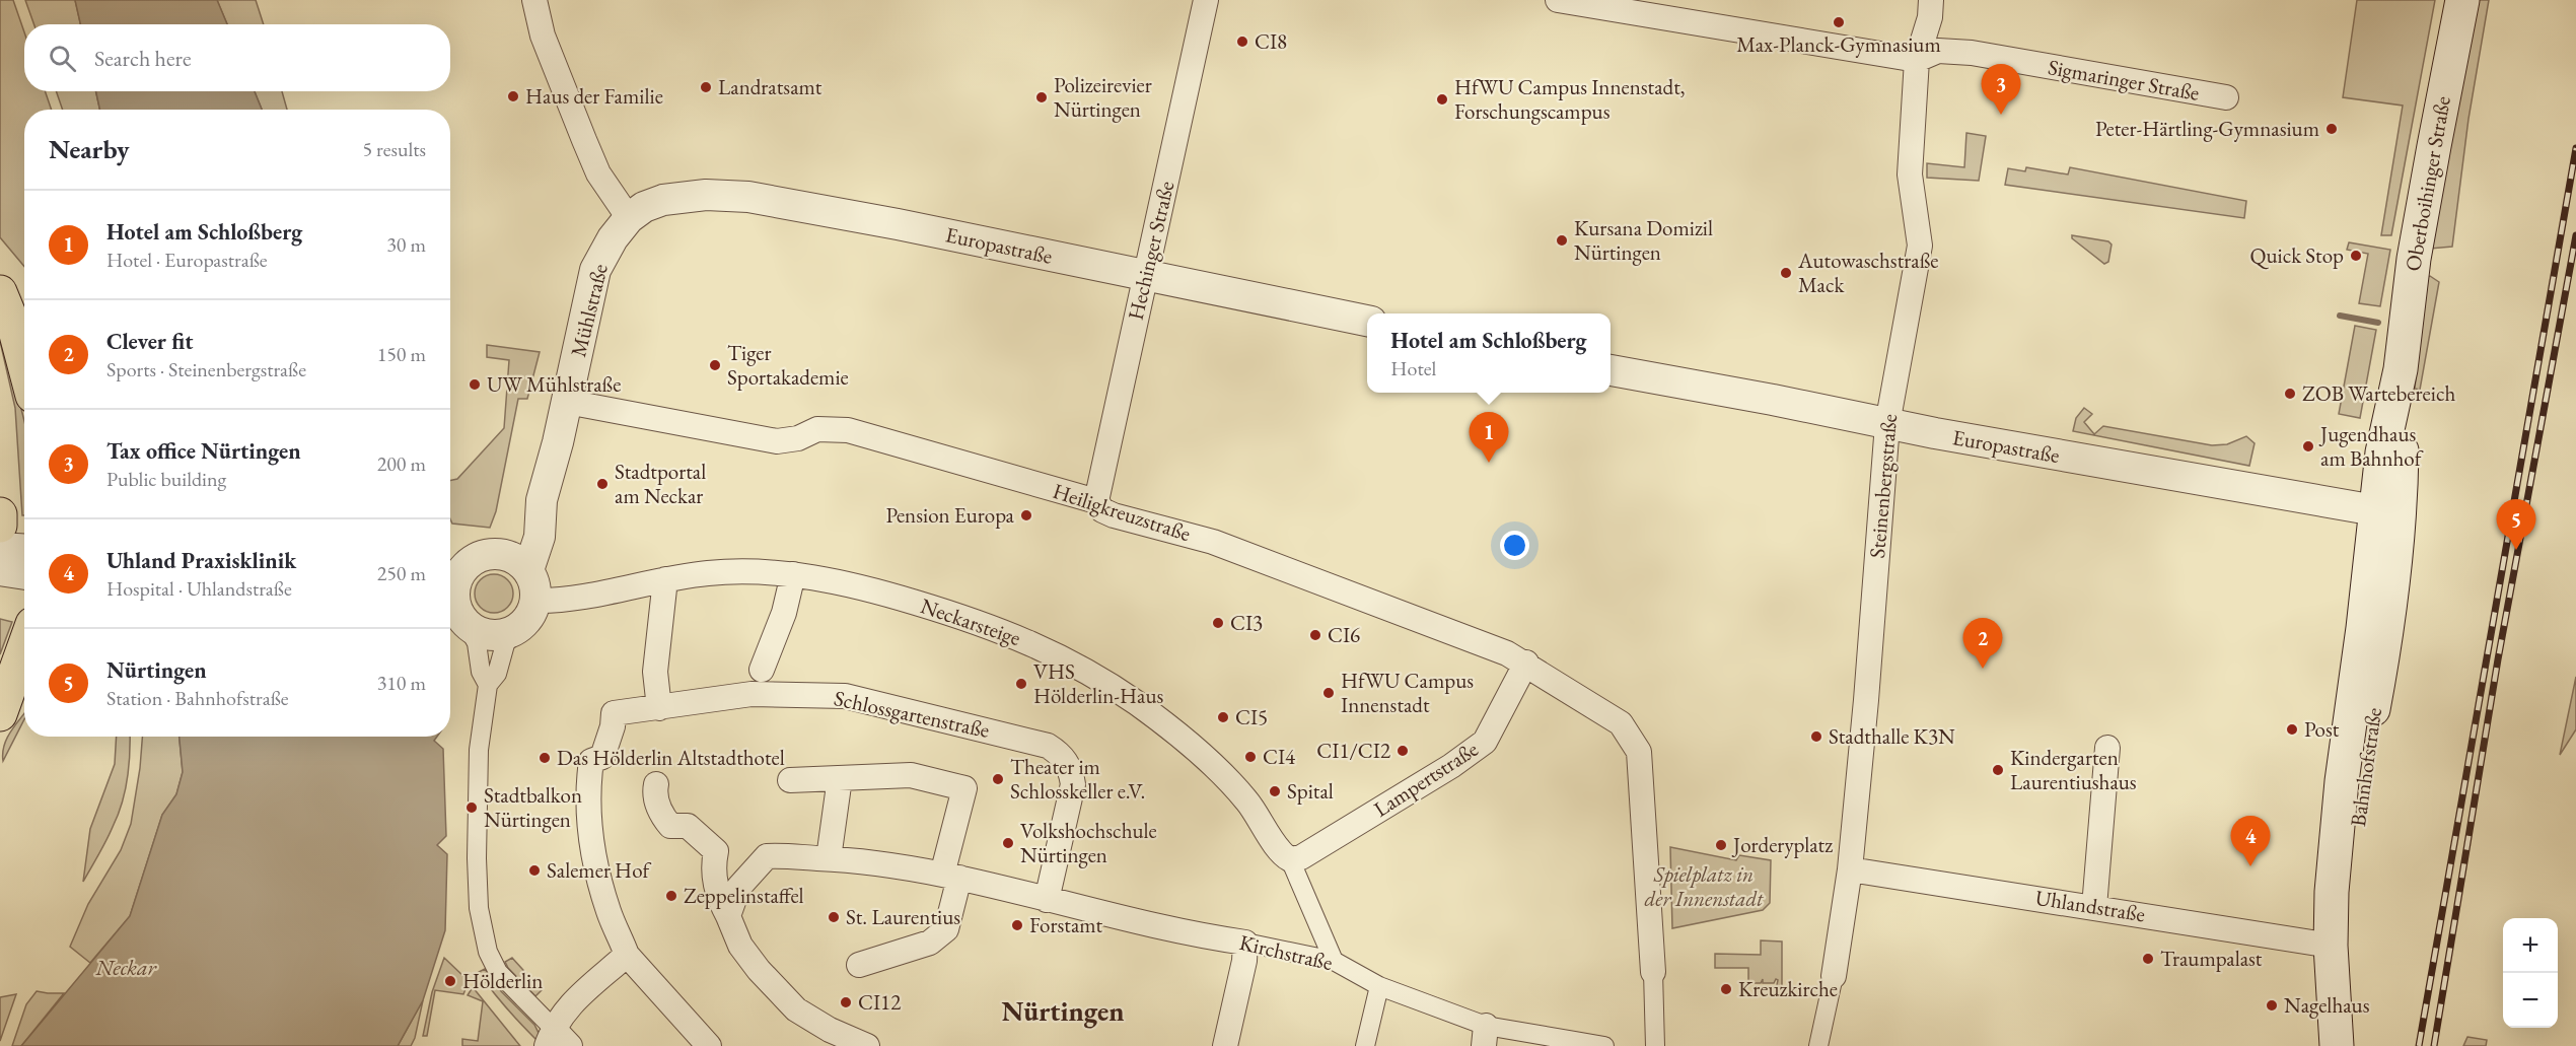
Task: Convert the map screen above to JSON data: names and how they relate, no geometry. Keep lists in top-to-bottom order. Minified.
{"streets":{"main road":["Oberboihinger Straße","Bahnhofstraße"],"street":["Sigmaringer Straße","Europastraße","Hechinger Straße","Mühlstraße","Steinenbergstraße","Heiligkreuzstraße","Neckarsteige","Schlossgartenstraße","Lampertstraße","Uhlandstraße","Kirchstraße"]},"crossings":[["Sigmaringer Straße","Steinenbergstraße"],["Oberboihinger Straße","Europastraße"],["Oberboihinger Straße","Bahnhofstraße"],["Europastraße","Hechinger Straße"],["Europastraße","Mühlstraße"],["Europastraße","Steinenbergstraße"],["Europastraße","Bahnhofstraße"],["Hechinger Straße","Heiligkreuzstraße"],["Mühlstraße","Heiligkreuzstraße"],["Steinenbergstraße","Uhlandstraße"],["Heiligkreuzstraße","Lampertstraße"],["Neckarsteige","Lampertstraße"],["Neckarsteige","Kirchstraße"],["Schlossgartenstraße","Kirchstraße"],["Bahnhofstraße","Uhlandstraße"]],"districts":["Nürtingen"],"water":["Neckar"],"parks":["Spielplatz in der Innenstadt"],"places":["Max-Planck-Gymnasium","CI8","Landratsamt","Haus der Familie","Polizeirevier Nürtingen","HfWU Campus Innenstadt, Forschungscampus","Peter-Härtling-Gymnasium","Kursana Domizil Nürtingen","Quick Stop","Autowaschstraße Mack","Tiger Sportakademie","UW Mühlstraße","ZOB Wartebereich","Jugendhaus am Bahnhof","Stadtportal am Neckar","Pension Europa","CI3","CI6","VHS Hölderlin-Haus","HfWU Campus Innenstadt","CI5","Post","Stadthalle K3N","CI1/CI2","CI4","Das Hölderlin Altstadthotel","Kindergarten Laurentiushaus","Theater im Schlosskeller e.V.","Spital","Stadtbalkon Nürtingen","Volkshochschule Nürtingen","Jorderyplatz","Salemer Hof","Zeppelinstaffel","St. Laurentius","Forstamt","Traumpalast","Hölderlin","Kreuzkirche","CI12","Nagelhaus"],"page":{"search":"Search here","pins":["3","1","5","2","4"],"heading":["Nearby","5 results"],"list":[{"mark":"1","name":"Hotel am Schloßberg","note":"Hotel · Europastraße","value":"30 m"},{"mark":"2","name":"Clever fit","note":"Sports · Steinenbergstraße","value":"150 m"},{"mark":"3","name":"Tax office Nürtingen","note":"Public building","value":"200 m"},{"mark":"4","name":"Uhland Praxisklinik","note":"Hospital · Uhlandstraße","value":"250 m"},{"mark":"5","name":"Nürtingen","note":"Station · Bahnhofstraße","value":"310 m"}],"popup":["Hotel am Schloßberg","Hotel"],"map_buttons":["+","−"]}}
